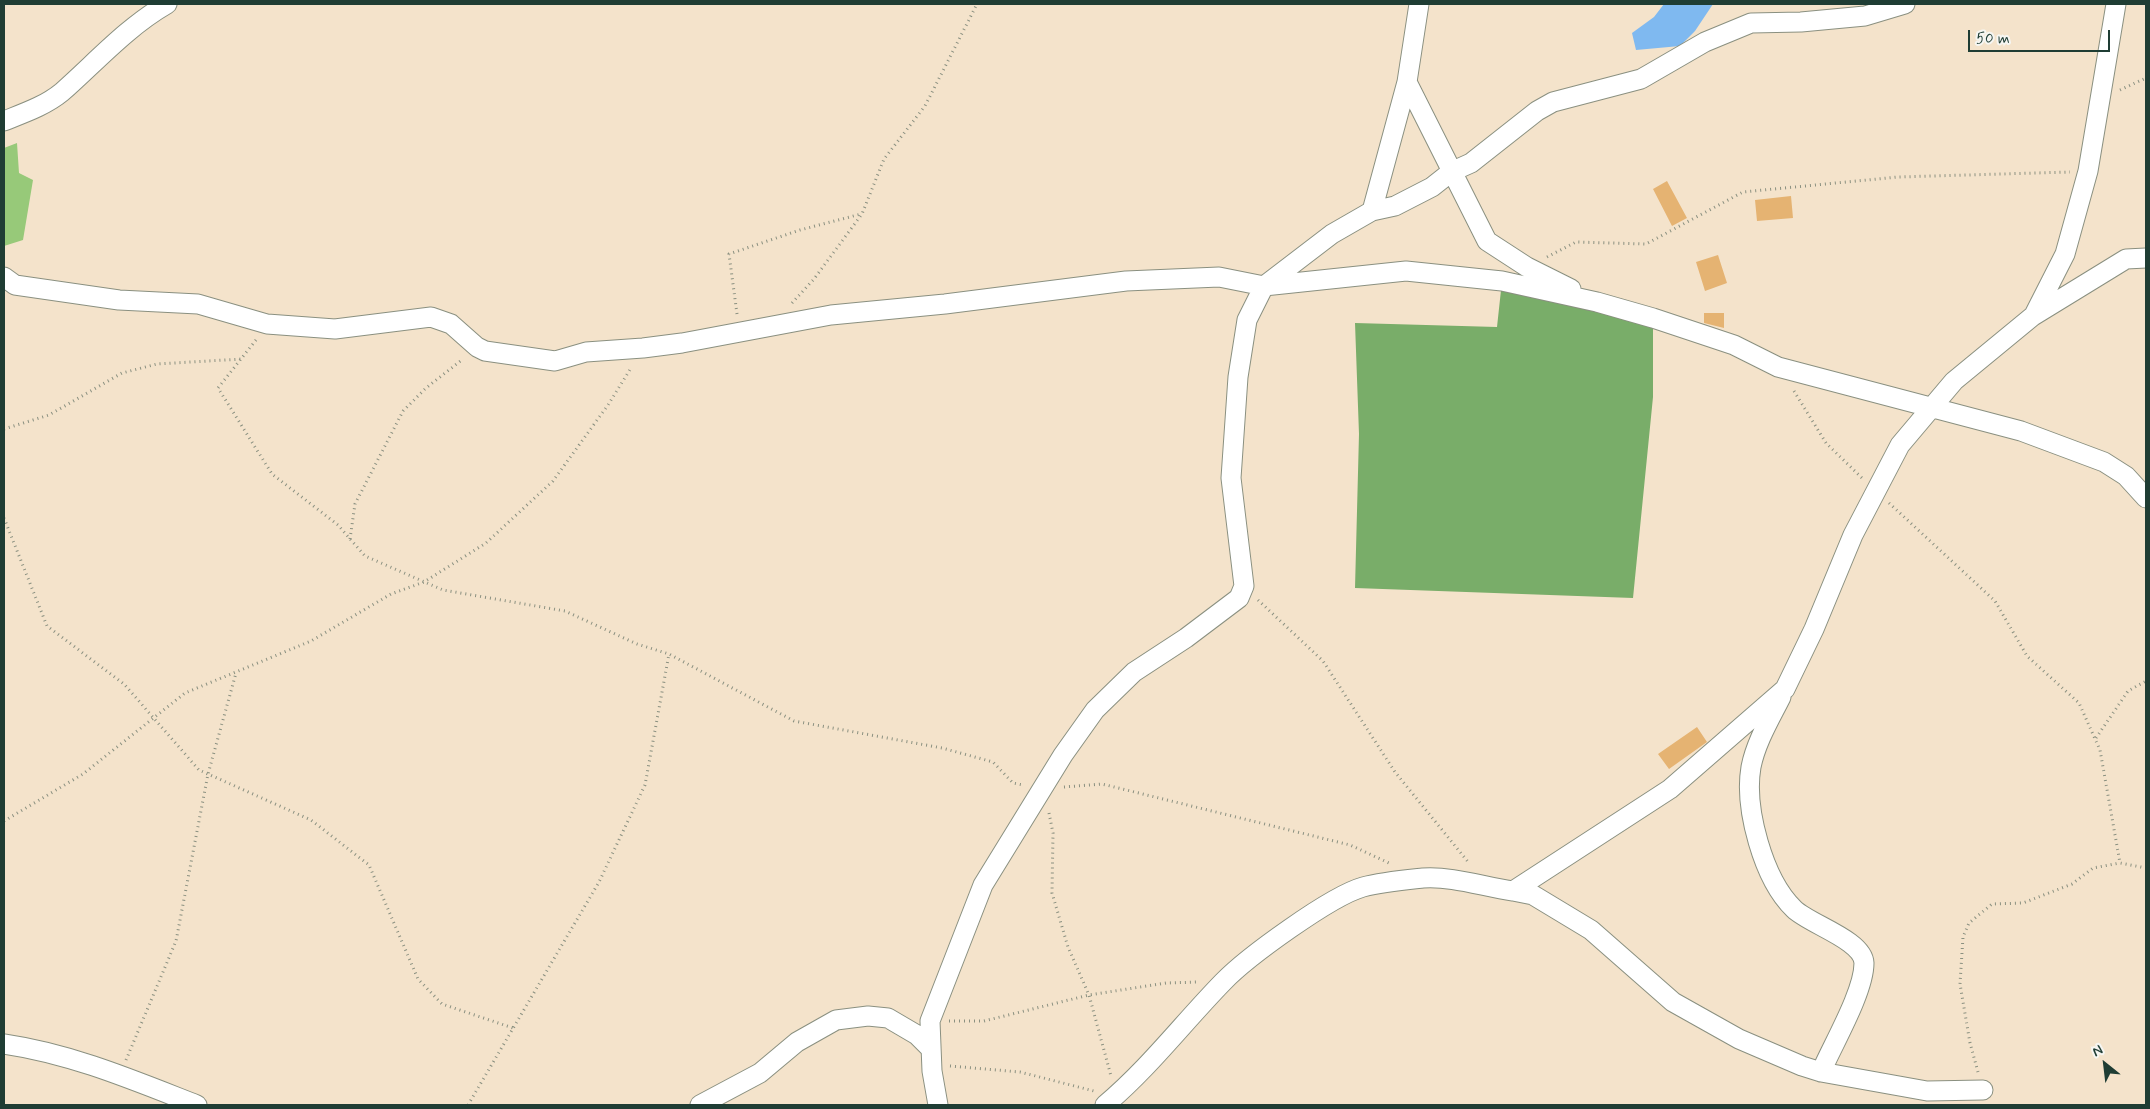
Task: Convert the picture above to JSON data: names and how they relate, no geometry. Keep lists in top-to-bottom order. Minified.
{"scale_bar":"50 m","north":"top left"}
